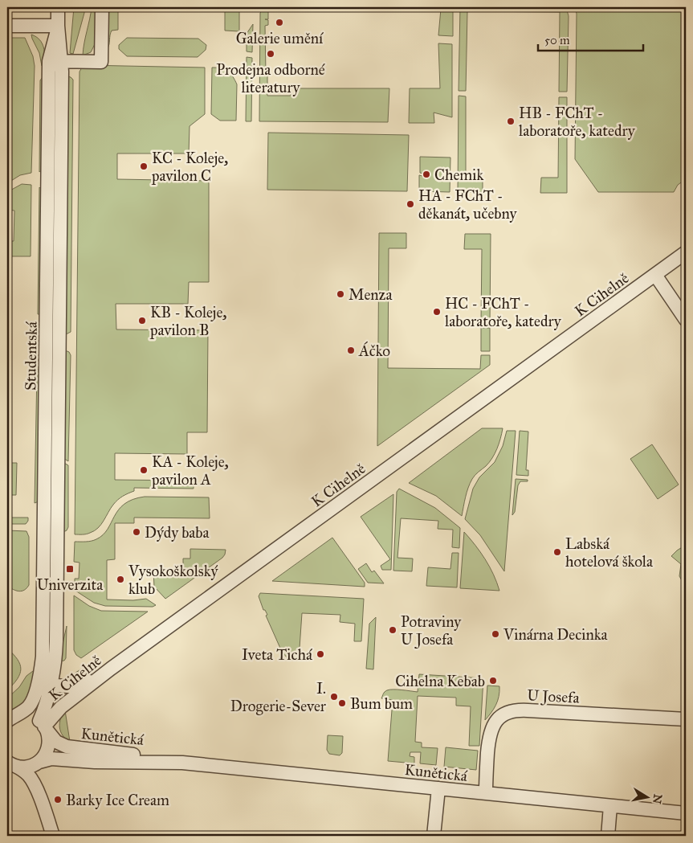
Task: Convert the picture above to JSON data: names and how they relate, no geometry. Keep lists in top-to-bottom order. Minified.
{"streets":{"street":["K Cihelně","Studentská","U Josefa","Kunětická"]},"crossings":[["K Cihelně","Studentská"],["K Cihelně","Kunětická"],["Studentská","Kunětická"],["U Josefa","Kunětická"]],"places":{"other":["Galerie umění","Prodejna odborné literatury","HB - FChT - laboratoře, katedry","KC - Koleje, pavilon C","Chemik","HA - FChT - děkanát, učebny","Menza","HC - FChT - laboratoře, katedry","KB - Koleje, pavilon B","Áčko","KA - Koleje, pavilon A","Dýdy baba","Labská hotelová škola","Vysokoškolský klub","Potraviny U Josefa","Vinárna Decinka","Iveta Tichá","Cihelna Kebab","I. Drogerie-Sever","Bum bum","Barky Ice Cream"],"transit":["Univerzita"]},"scale_bar":"50 m","north":"right"}
